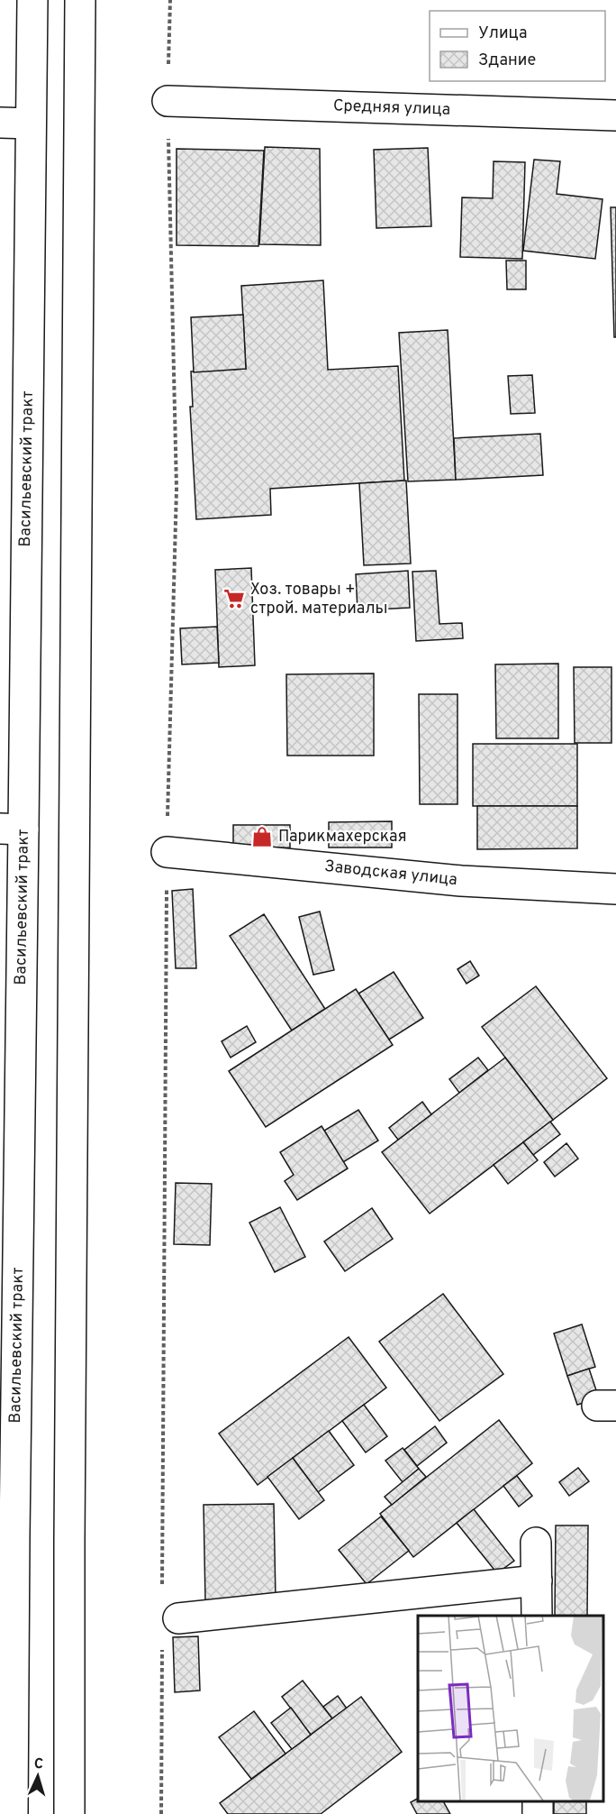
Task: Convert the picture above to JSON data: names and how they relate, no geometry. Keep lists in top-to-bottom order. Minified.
{"streets":{"main road":["Средняя улица","Васильевский тракт","Заводская улица"]},"places":{"supermarket":["Хоз. товары + строй. материалы"],"shop":["Парикмахерская"]},"legend":["Улица","Здание"],"north":"top"}
